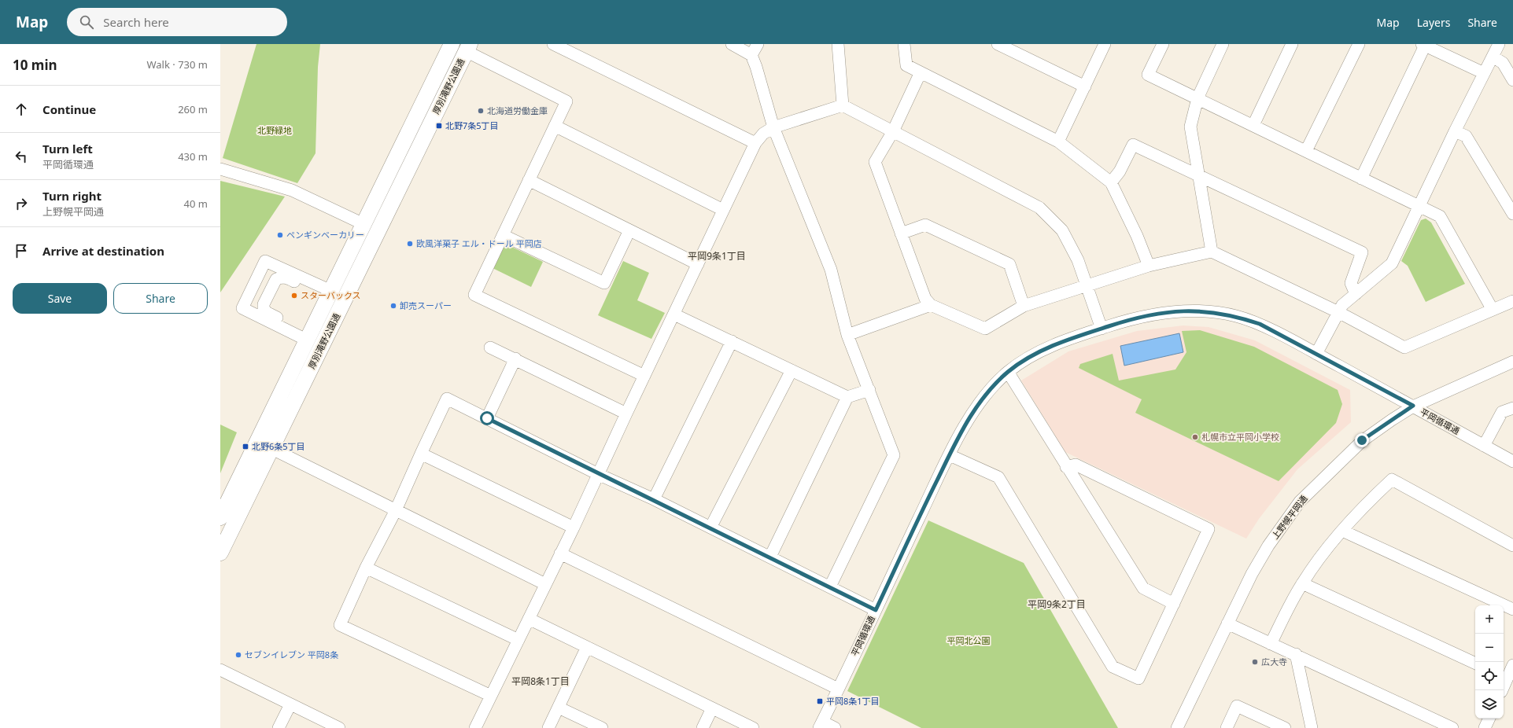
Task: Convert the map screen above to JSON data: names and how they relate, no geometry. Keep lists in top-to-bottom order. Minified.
{"streets":{"main road":["厚別滝野公園通"],"street":["平岡循環通","上野幌平岡通"]},"crossings":[["平岡循環通","上野幌平岡通"]],"districts":["平岡9条1丁目","平岡9条2丁目","平岡8条1丁目"],"parks":["北野緑地","平岡北公園"],"places":{"other":["北海道労働金庫","ペンギンベーカリー","欧風洋菓子 エル・ドール 平岡店","スターバックス","卸売スーパー","札幌市立平岡小学校","セブンイレブン 平岡8条","広大寺"],"transit":["北野7条5丁目","北野6条5丁目","平岡8条1丁目"]},"page":{"header":"Map","search":"Search here","nav":["Map","Layers","Share"],"heading":["10 min","Walk · 730 m"],"list":[["Continue","260 m"],["Turn left","平岡循環通","430 m"],["Turn right","上野幌平岡通","40 m"],"Arrive at destination"],"buttons":["Save","Share"],"map_buttons":["+","−"]}}
